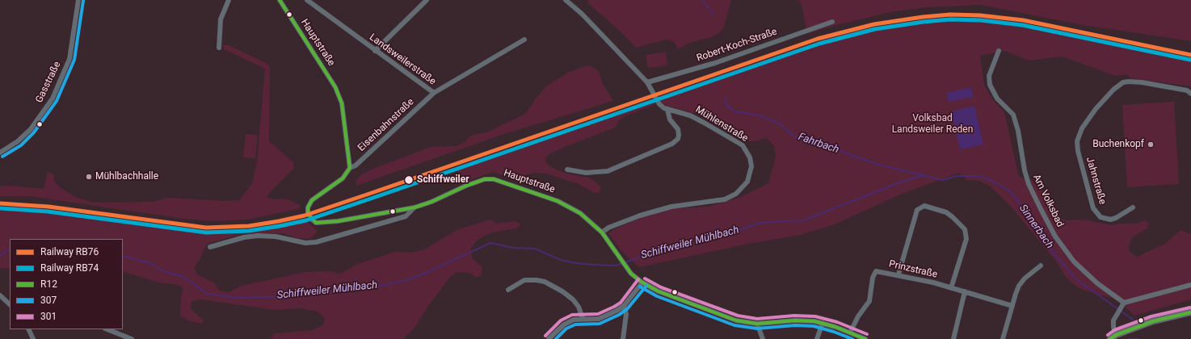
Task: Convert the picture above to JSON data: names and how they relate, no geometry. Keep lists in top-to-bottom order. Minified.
{"streets":{"street":["Hauptstraße","Robert-Koch-Straße","Landsweilerstraße","Gasstraße","Mühlenstraße","Eisenbahnstraße","Jahnstraße","Am Volksbad","Prinzstraße"]},"crossings":[["Hauptstraße","Mühlenstraße"],["Hauptstraße","Eisenbahnstraße"],["Hauptstraße","Prinzstraße"],["Landsweilerstraße","Eisenbahnstraße"]],"water":["Fahrbach","Sinnerbach","Schiffweiler Mühlbach"],"parks":["Volksbad Landsweiler Reden"],"places":["Buchenkopf","Mühlbachhalle","Schiffweiler"],"lines":["transit line R12","transit line 307","rail line RB76","rail line RB74","transit line 301"],"legend":["Railway RB76","Railway RB74","R12","307","301"]}
